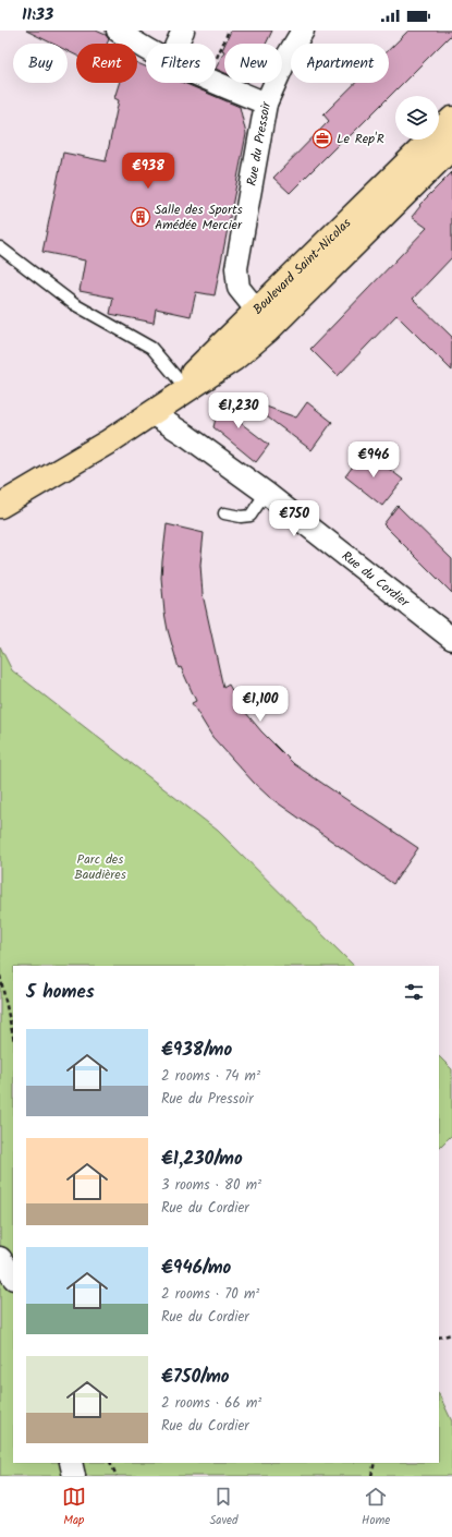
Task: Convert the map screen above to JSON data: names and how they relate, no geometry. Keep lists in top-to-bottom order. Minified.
{"streets":{"main road":["Boulevard Saint-Nicolas"],"street":["Rue du Pressoir","Rue du Cordier"]},"crossings":[["Rue du Pressoir","Boulevard Saint-Nicolas"],["Boulevard Saint-Nicolas","Rue du Cordier"]],"parks":["Parc des Baudières"],"places":{"office":["Le Rep'R"],"building":["Salle des Sports Amédée Mercier"]},"page":{"status":"11:33","chip":["Buy","Rent","Filters","New","Apartment"],"price":["€938","€1,230","€946","€750","€1,100"],"heading":"5 homes","list":[{"name":"€938/mo","note":"2 rooms · 74 m² · Rue du Pressoir"},{"name":"€1,230/mo","note":"3 rooms · 80 m² · Rue du Cordier"},{"name":"€946/mo","note":"2 rooms · 70 m² · Rue du Cordier"},{"name":"€750/mo","note":"2 rooms · 66 m² · Rue du Cordier"}],"tabs":["Map","Saved","Home"]}}
